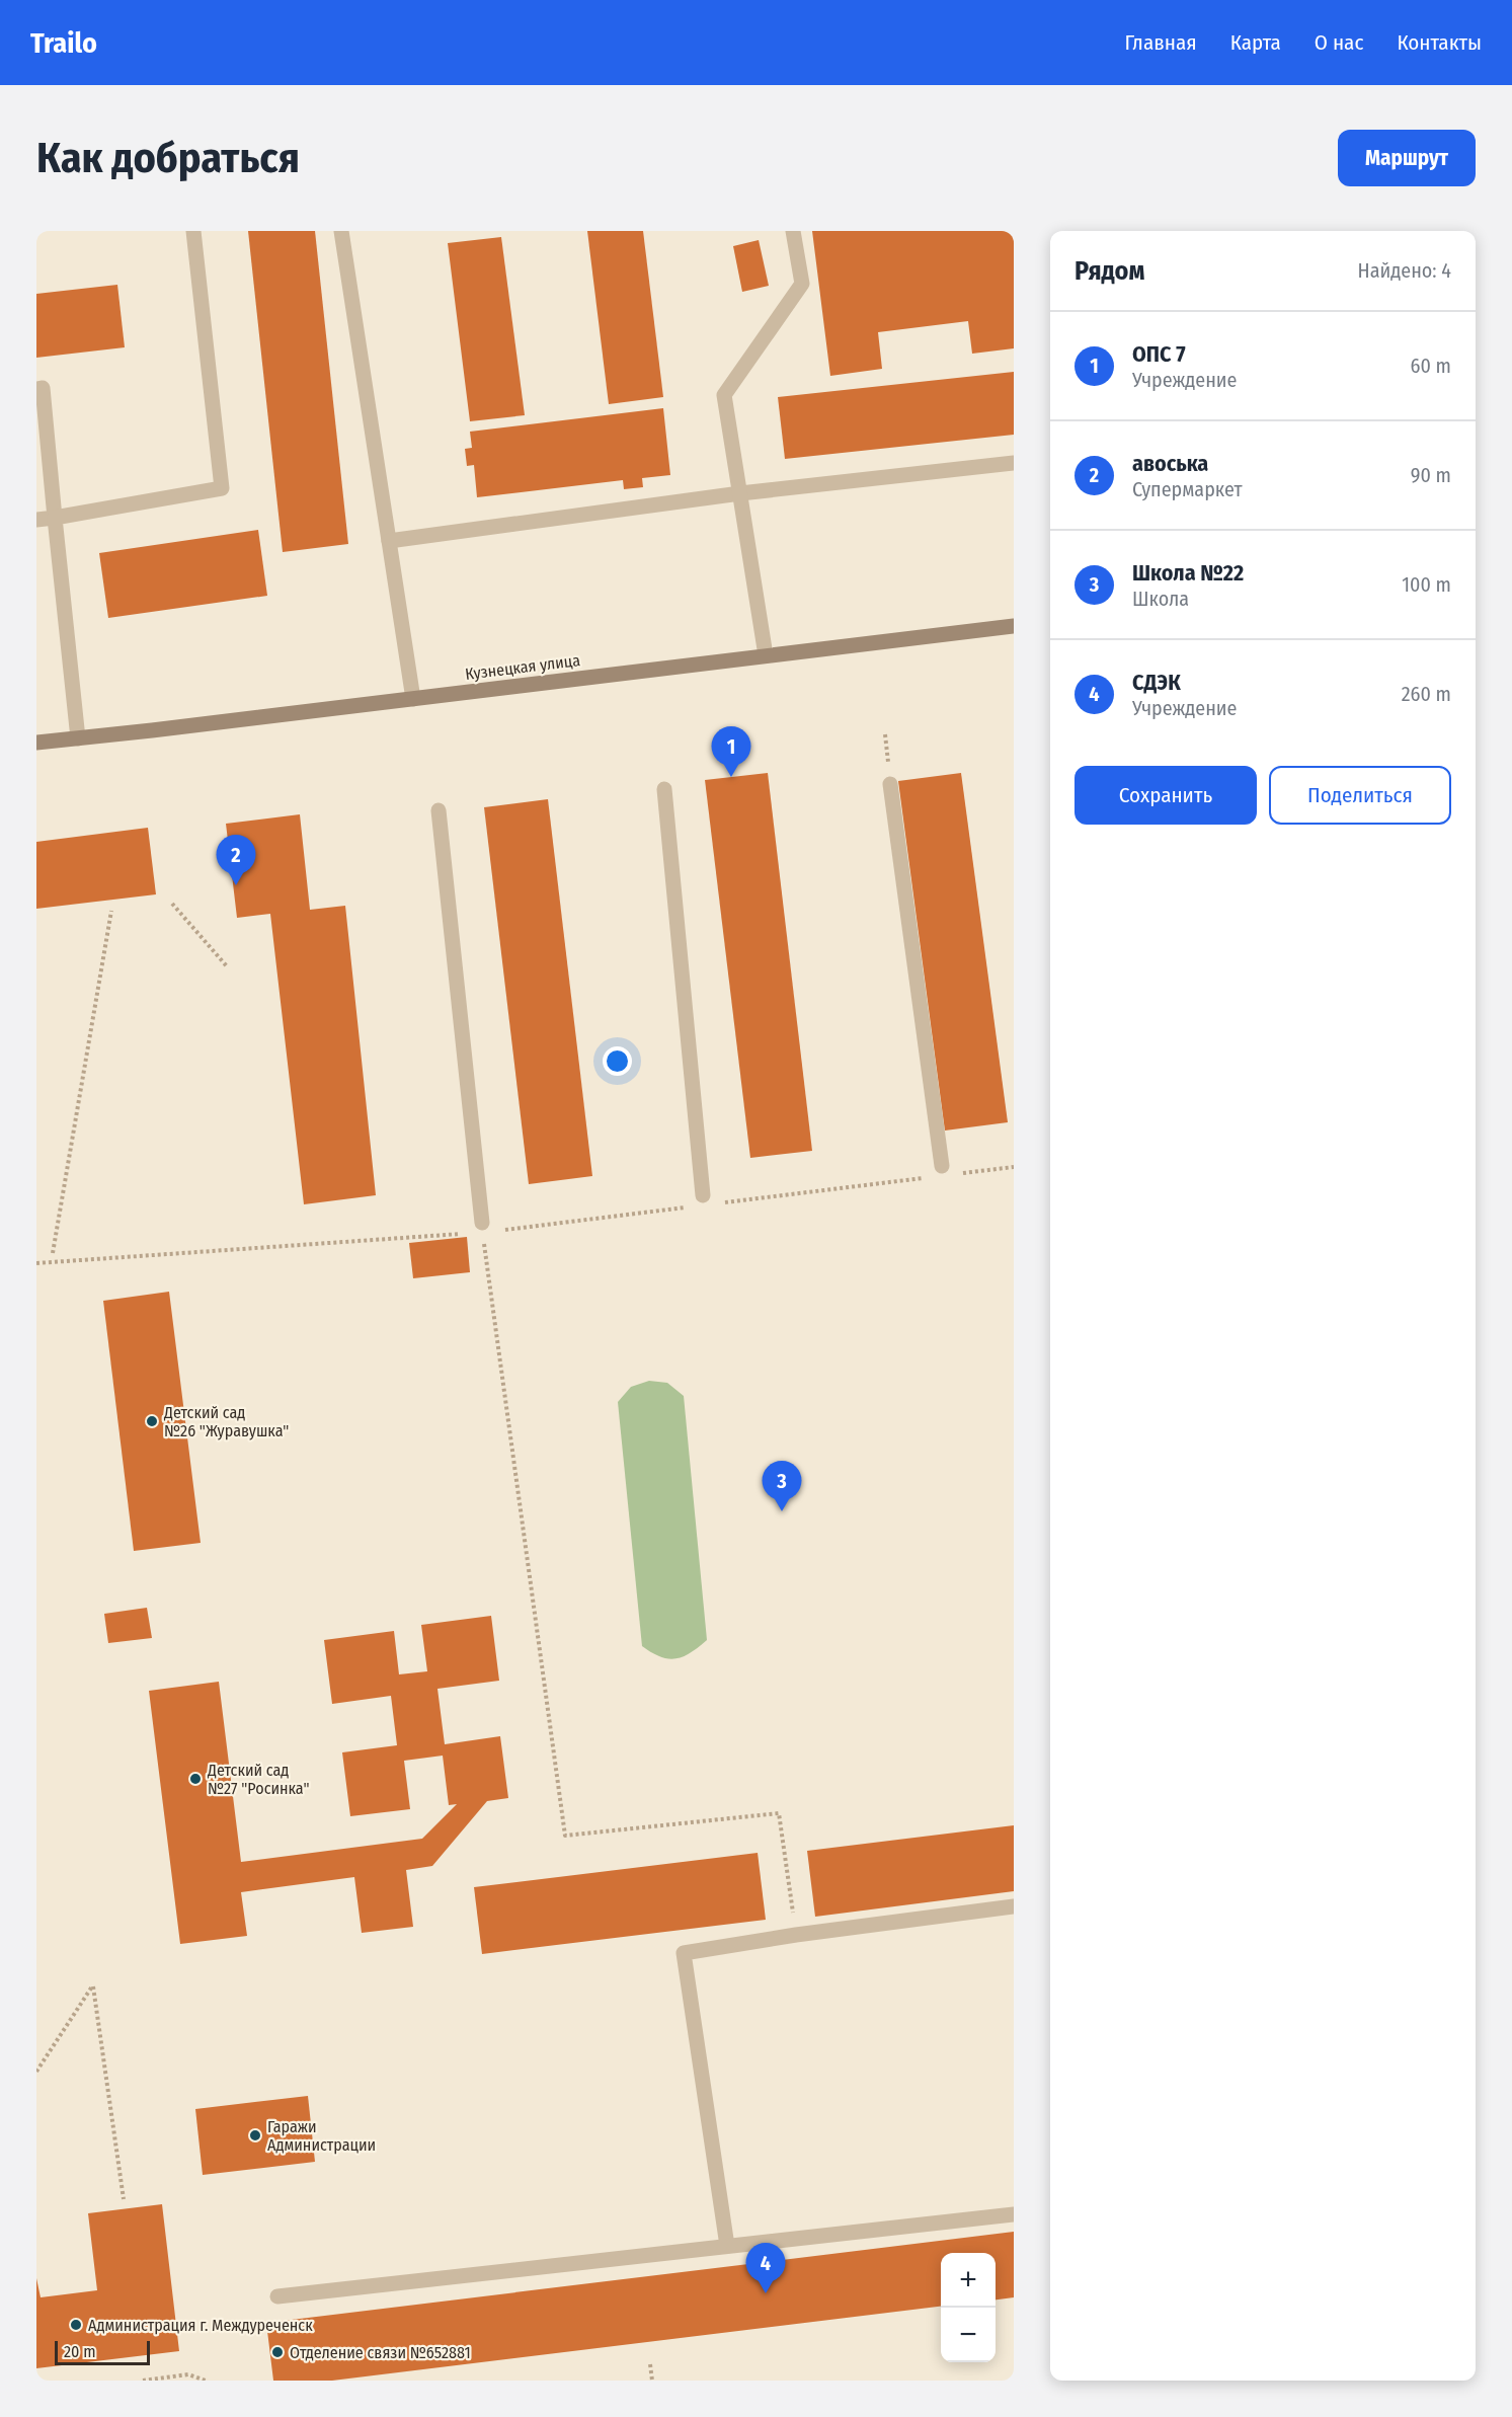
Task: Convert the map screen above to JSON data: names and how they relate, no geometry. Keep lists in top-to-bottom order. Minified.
{"streets":{"main road":["Кузнецкая улица"]},"places":["Детский сад №26 \"Журавушка\"","Детский сад №27 \"Росинка\"","Гаражи Администрации","Администрация г. Междуреченск","Отделение связи №652881"],"scale_bar":"20 m","page":{"header":"Trailo","nav":["Главная","Карта","О нас","Контакты"],"buttons":["Маршрут",["Сохранить","Поделиться"]],"title":"Как добраться","heading":["Рядом","Найдено: 4"],"list":[{"mark":"1","name":"ОПС 7","note":"Учреждение","value":"60 m"},{"mark":"2","name":"авоська","note":"Супермаркет","value":"90 m"},{"mark":"3","name":"Школа №22","note":"Школа","value":"100 m"},{"mark":"4","name":"СДЭК","note":"Учреждение","value":"260 m"}],"pins":["1","2","3","4"],"map_buttons":["+","−"],"scale":"20 m"}}
